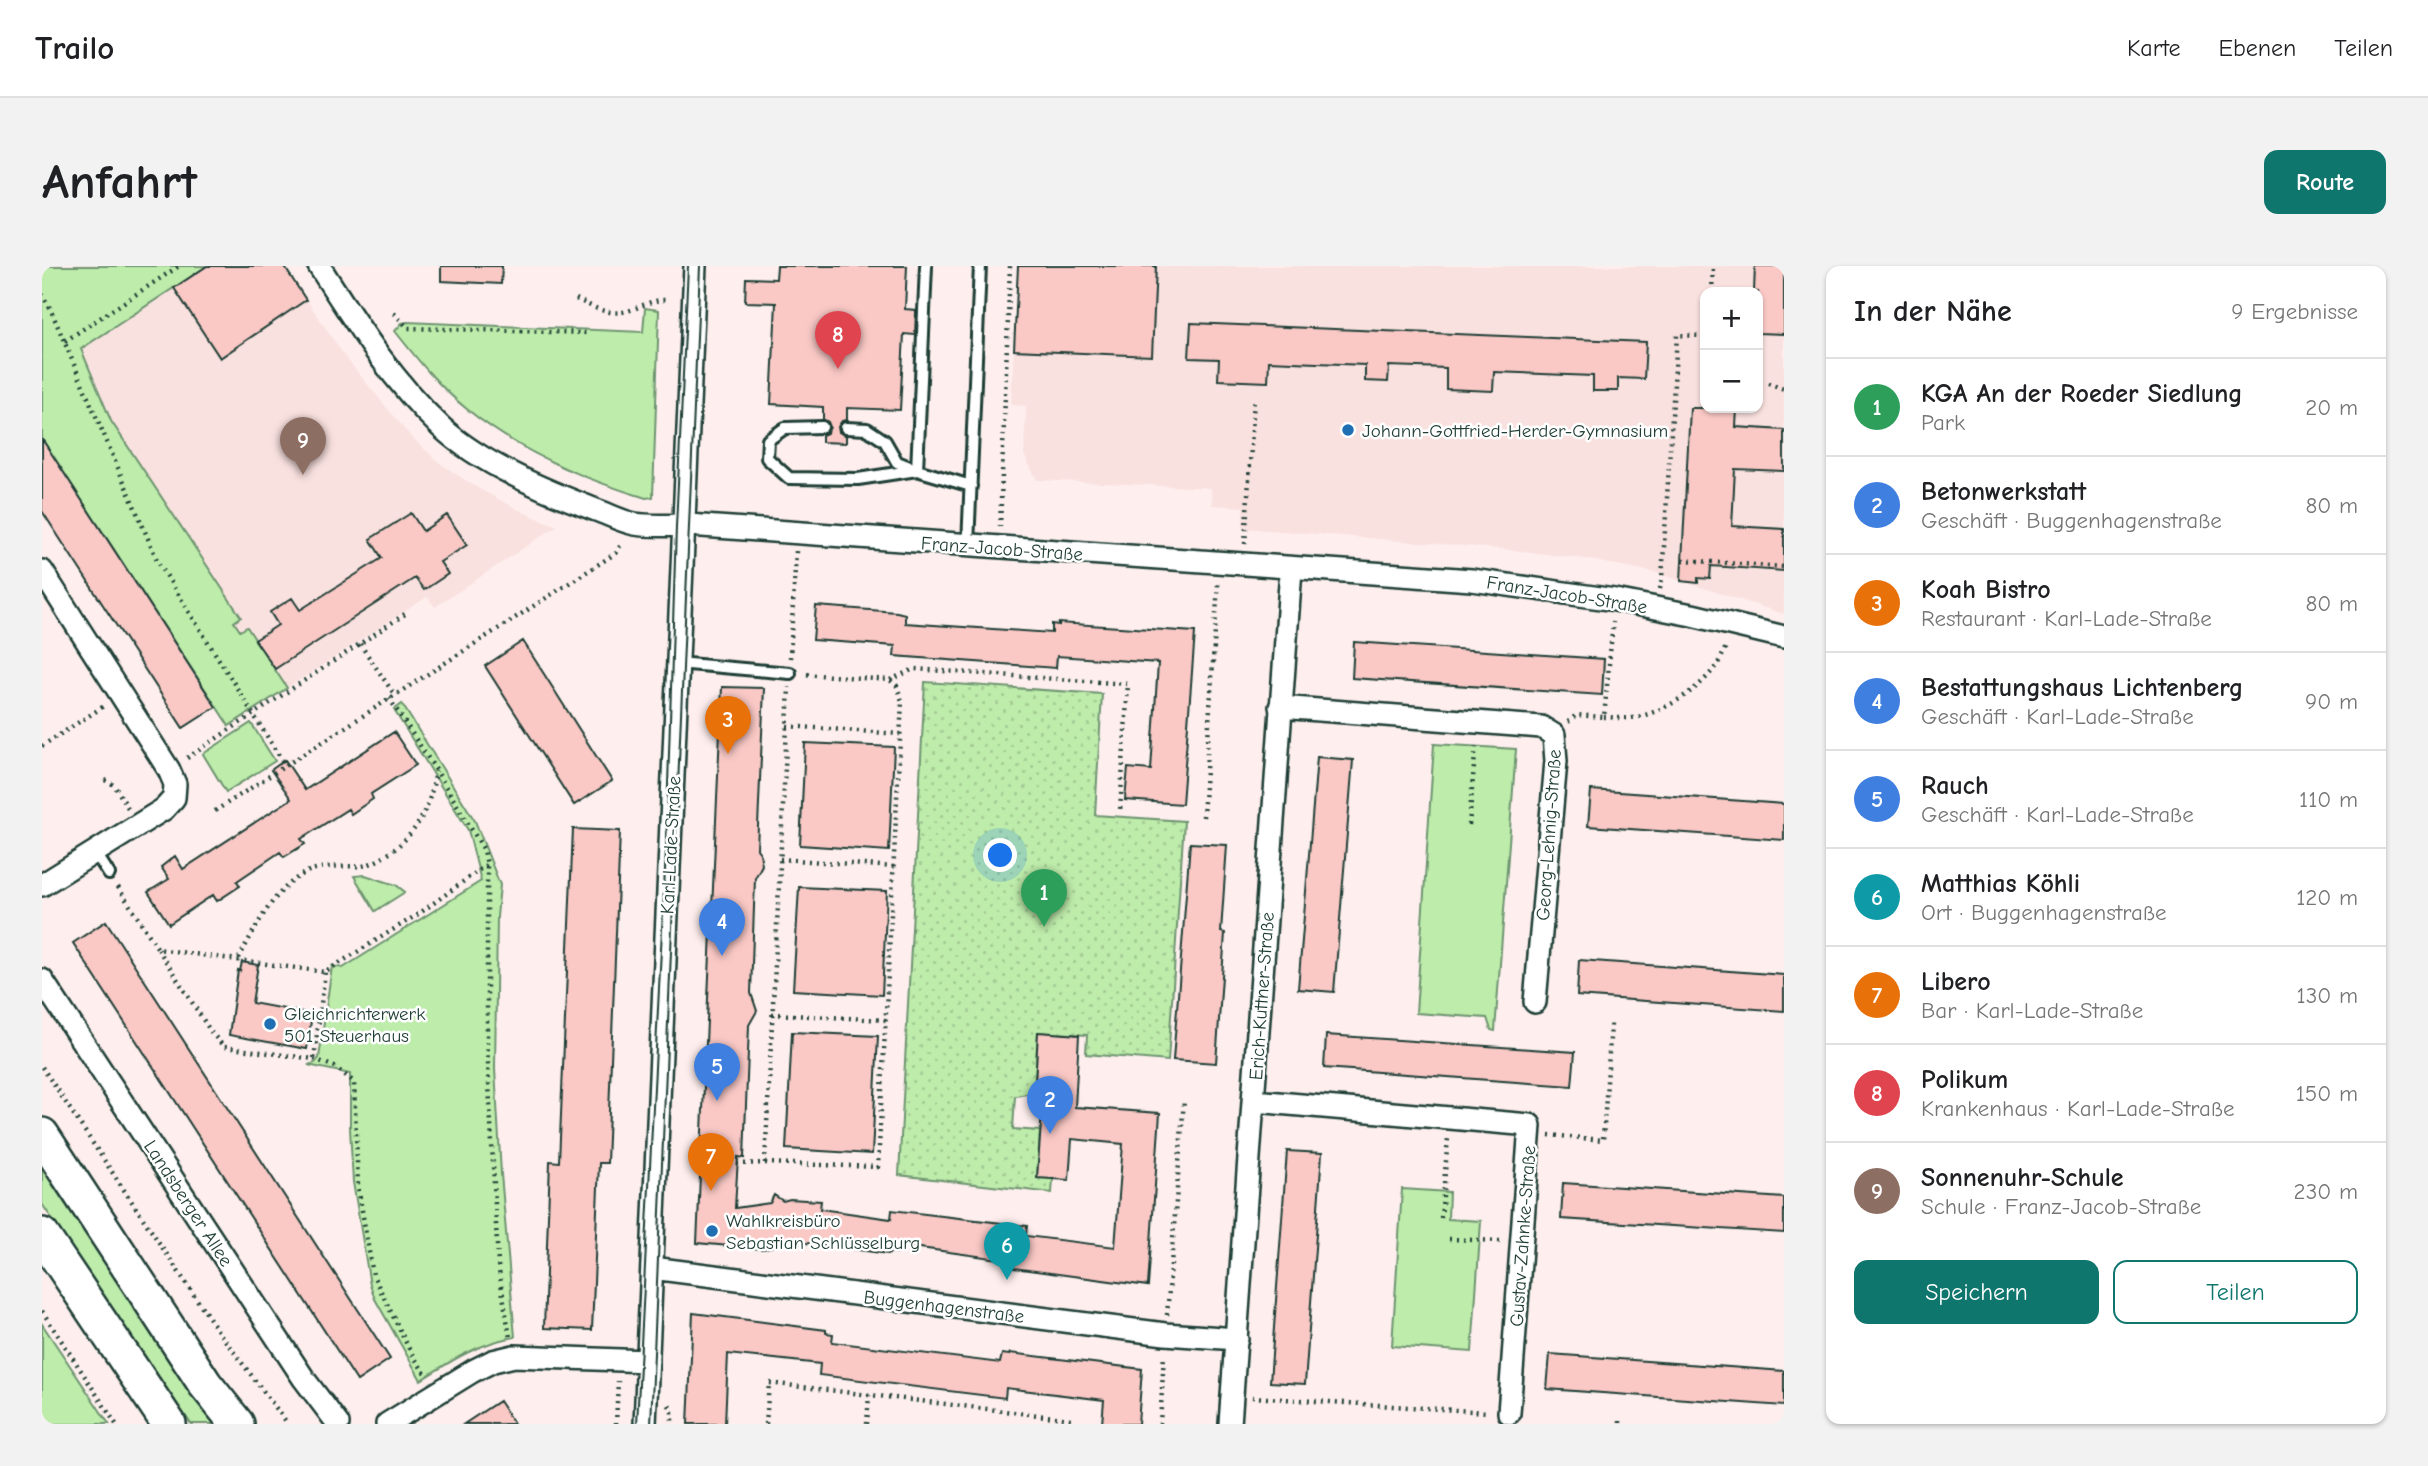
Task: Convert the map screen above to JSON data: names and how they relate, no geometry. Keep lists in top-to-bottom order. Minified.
{"streets":{"street":["Franz-Jacob-Straße","Georg-Lehnig-Straße","Karl-Lade-Straße","Erich-Kuttner-Straße","Landsberger Allee","Gustav-Zahnke-Straße","Buggenhagenstraße"]},"crossings":[["Franz-Jacob-Straße","Karl-Lade-Straße"],["Franz-Jacob-Straße","Erich-Kuttner-Straße"],["Georg-Lehnig-Straße","Erich-Kuttner-Straße"],["Karl-Lade-Straße","Buggenhagenstraße"],["Erich-Kuttner-Straße","Gustav-Zahnke-Straße"],["Erich-Kuttner-Straße","Buggenhagenstraße"]],"places":["Johann-Gottfried-Herder-Gymnasium","Gleichrichterwerk 501 Steuerhaus","Wahlkreisbüro Sebastian Schlüsselburg"],"page":{"header":"Trailo","nav":["Karte","Ebenen","Teilen"],"buttons":["Route",["Speichern","Teilen"]],"title":"Anfahrt","heading":["In der Nähe","9 Ergebnisse"],"map_buttons":["+","−"],"pins":["8","9","3","1","4","5","2","7","6"],"list":[{"mark":"1","name":"KGA An der Roeder Siedlung","note":"Park","value":"20 m"},{"mark":"2","name":"Betonwerkstatt","note":"Geschäft · Buggenhagenstraße","value":"80 m"},{"mark":"3","name":"Koah Bistro","note":"Restaurant · Karl-Lade-Straße","value":"80 m"},{"mark":"4","name":"Bestattungshaus Lichtenberg","note":"Geschäft · Karl-Lade-Straße","value":"90 m"},{"mark":"5","name":"Rauch","note":"Geschäft · Karl-Lade-Straße","value":"110 m"},{"mark":"6","name":"Matthias Köhli","note":"Ort · Buggenhagenstraße","value":"120 m"},{"mark":"7","name":"Libero","note":"Bar · Karl-Lade-Straße","value":"130 m"},{"mark":"8","name":"Polikum","note":"Krankenhaus · Karl-Lade-Straße","value":"150 m"},{"mark":"9","name":"Sonnenuhr-Schule","note":"Schule · Franz-Jacob-Straße","value":"230 m"}]}}
